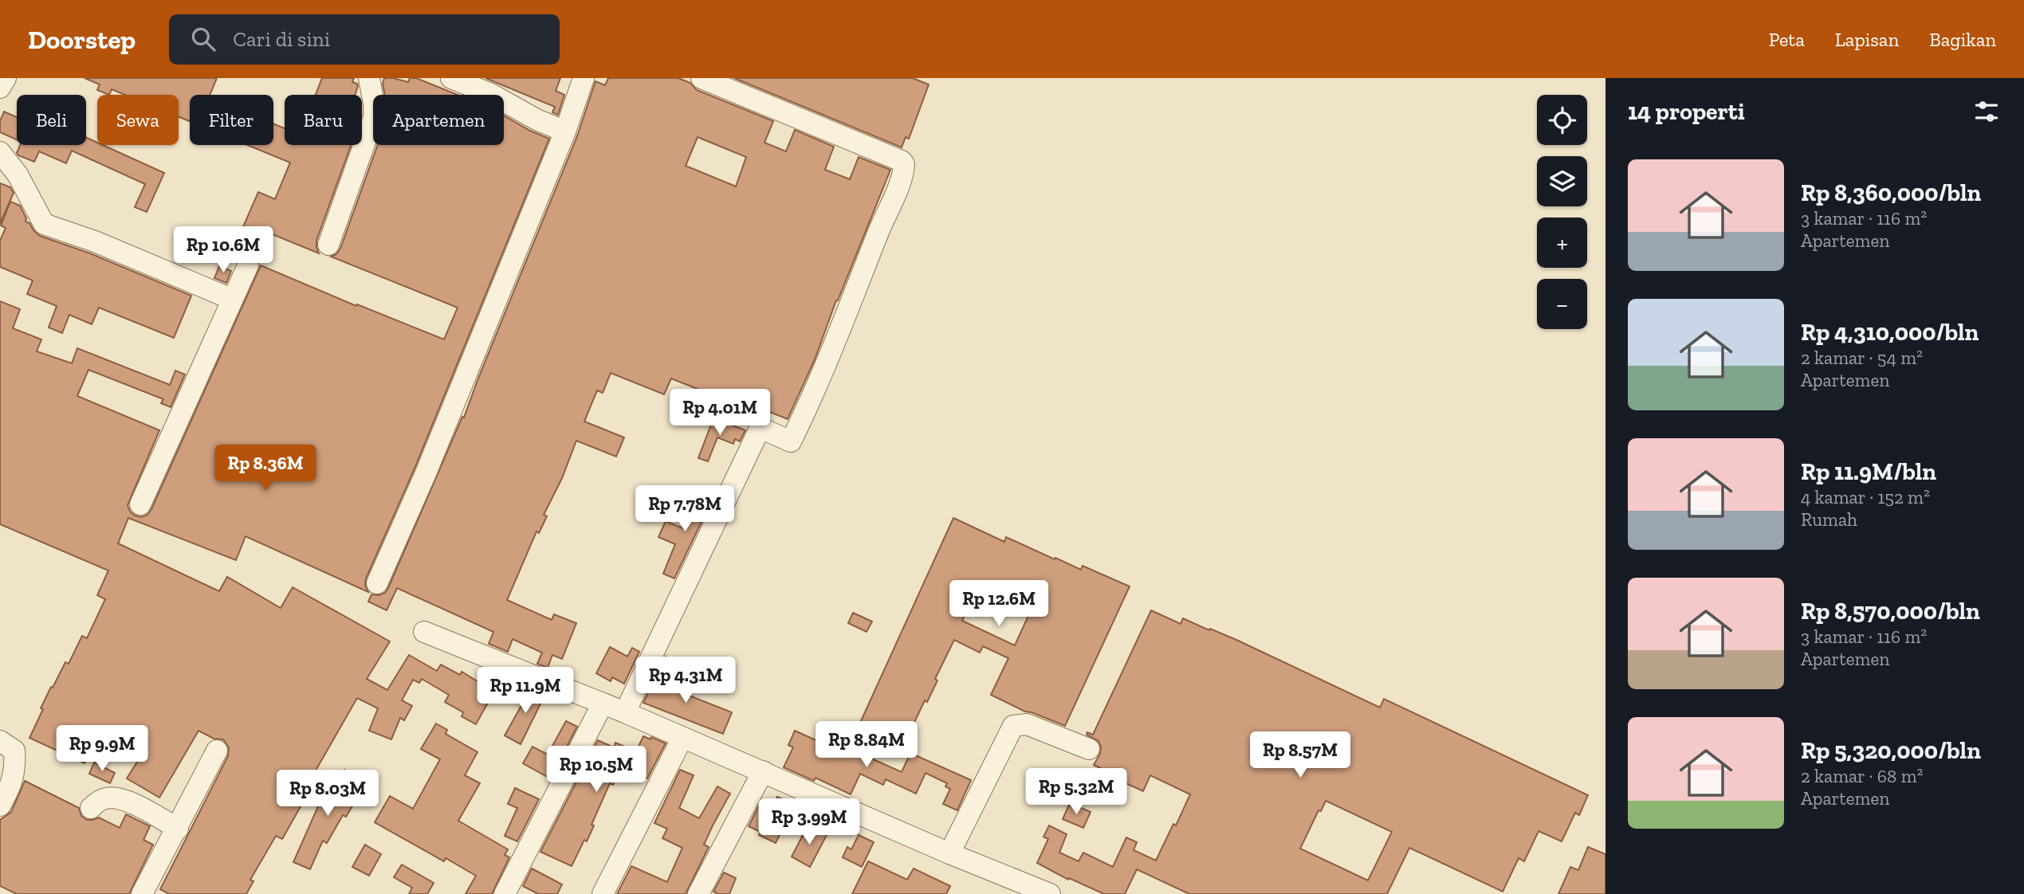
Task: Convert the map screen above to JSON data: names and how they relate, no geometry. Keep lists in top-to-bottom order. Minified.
{"page":{"header":"Doorstep","search":"Cari di sini","nav":["Peta","Lapisan","Bagikan"],"heading":"14 properti","map_buttons":["+","−"],"chip":["Beli","Sewa","Filter","Baru","Apartemen"],"list":[{"name":"Rp 8,360,000/bln","note":"3 kamar · 116 m² · Apartemen"},{"name":"Rp 4,310,000/bln","note":"2 kamar · 54 m² · Apartemen"},{"name":"Rp 11.9M/bln","note":"4 kamar · 152 m² · Rumah"},{"name":"Rp 8,570,000/bln","note":"3 kamar · 116 m² · Apartemen"},{"name":"Rp 5,320,000/bln","note":"2 kamar · 68 m² · Apartemen"}],"price":["Rp 10.6M","Rp 4.01M","Rp 8.36M","Rp 7.78M","Rp 12.6M","Rp 4.31M","Rp 11.9M","Rp 8.84M","Rp 9.9M","Rp 8.57M","Rp 10.5M","Rp 5.32M","Rp 8.03M","Rp 3.99M"]}}
